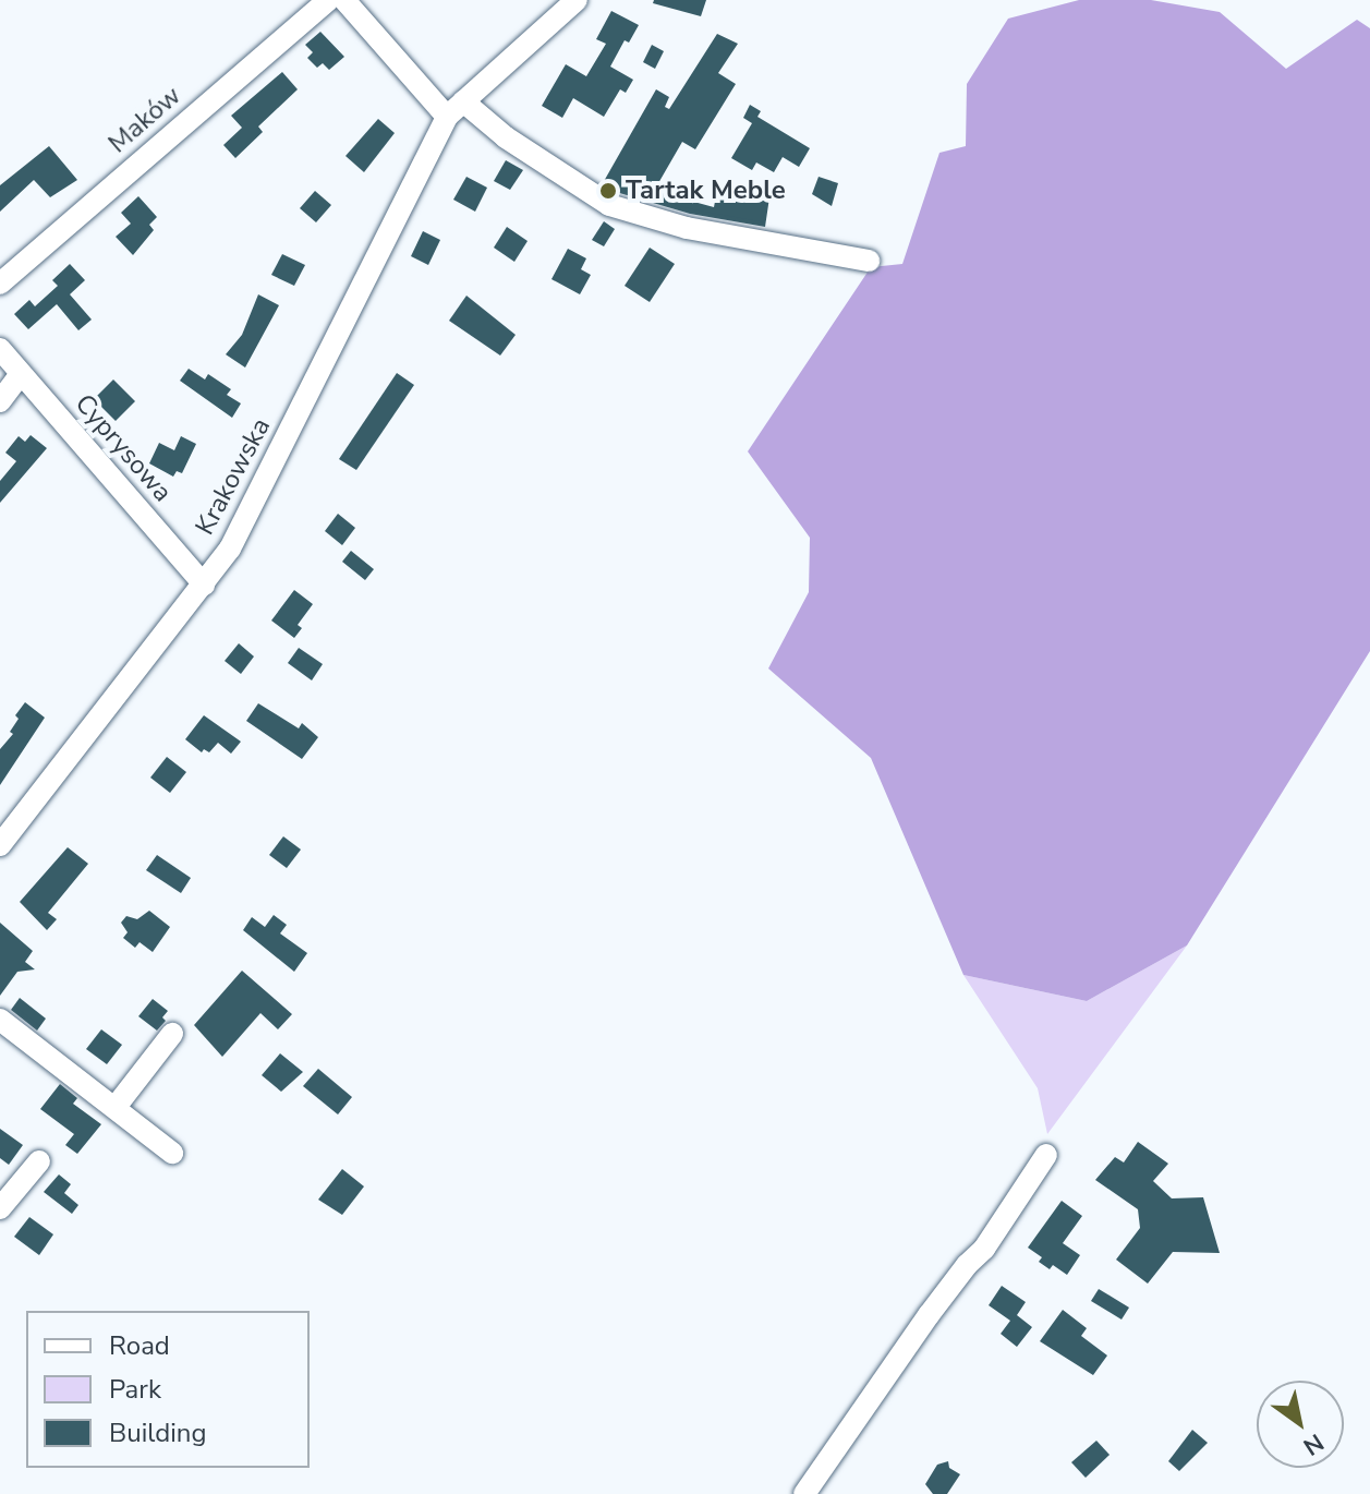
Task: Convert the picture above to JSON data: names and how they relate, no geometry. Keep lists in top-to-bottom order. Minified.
{"streets":{"street":["Maków","Cyprysowa","Krakowska"]},"crossings":[["Cyprysowa","Krakowska"]],"places":["Tartak Meble"],"legend":["Road","Park","Building"],"north":"bottom right"}
